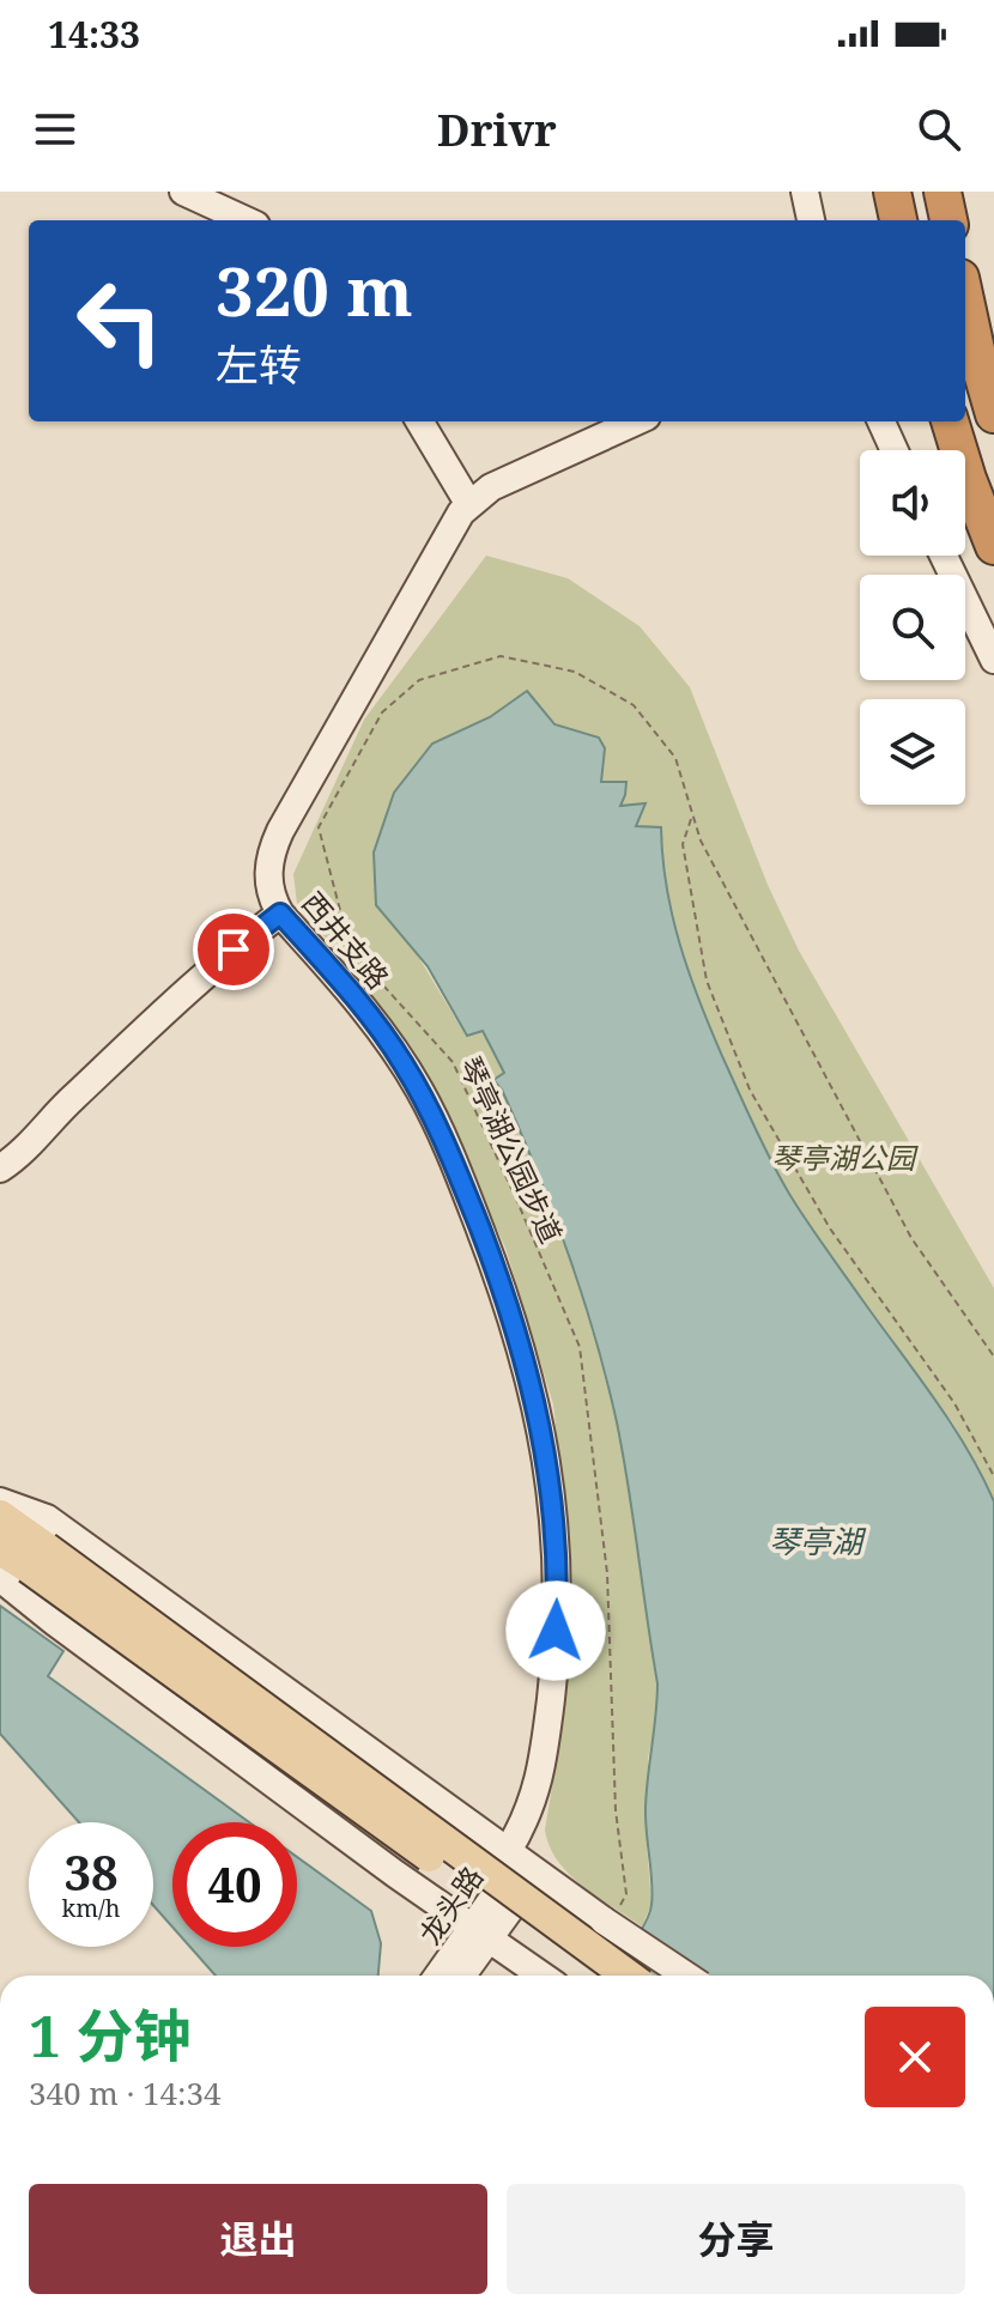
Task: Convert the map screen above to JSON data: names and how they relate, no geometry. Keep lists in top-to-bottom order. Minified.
{"streets":{"street":["西井支路","龙头路"],"path":["琴亭湖公园步道"]},"crossings":[["西井支路","龙头路"]],"water":["琴亭湖"],"parks":["琴亭湖公园"],"page":{"status":"14:33","header":"Drivr","turn":["320 m","左转"],"speed":"38 km/h","limit":"40","heading":["1 分钟","340 m · 14:34"],"buttons":["退出","分享"]}}
